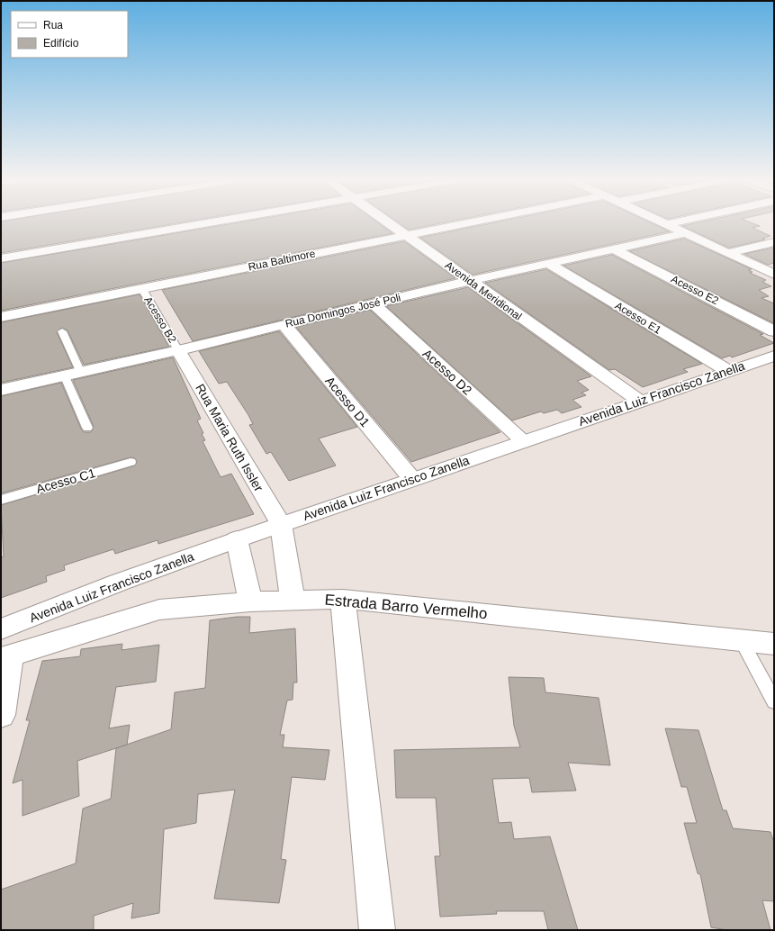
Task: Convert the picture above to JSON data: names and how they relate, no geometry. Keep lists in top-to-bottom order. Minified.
{"streets":{"street":["Rua Baltimore","Acesso E2","Avenida Meridional","Rua Domingos José Poli","Acesso E1","Acesso D2","Avenida Luiz Francisco Zanella","Acesso D1","Rua Maria Ruth Issler","Estrada Barro Vermelho"],"lane":["Acesso B2","Acesso C1"]},"crossings":[["Rua Baltimore","Avenida Meridional"],["Rua Baltimore","Acesso B2"],["Acesso E2","Rua Domingos José Poli"],["Avenida Meridional","Rua Domingos José Poli"],["Avenida Meridional","Avenida Luiz Francisco Zanella"],["Rua Domingos José Poli","Acesso E1"],["Rua Domingos José Poli","Acesso B2"],["Rua Domingos José Poli","Acesso D2"],["Rua Domingos José Poli","Acesso D1"],["Rua Domingos José Poli","Rua Maria Ruth Issler"],["Acesso E1","Avenida Luiz Francisco Zanella"],["Acesso B2","Rua Maria Ruth Issler"],["Acesso D2","Avenida Luiz Francisco Zanella"],["Avenida Luiz Francisco Zanella","Acesso D1"],["Avenida Luiz Francisco Zanella","Rua Maria Ruth Issler"]],"legend":["Rua","Edifício"]}
